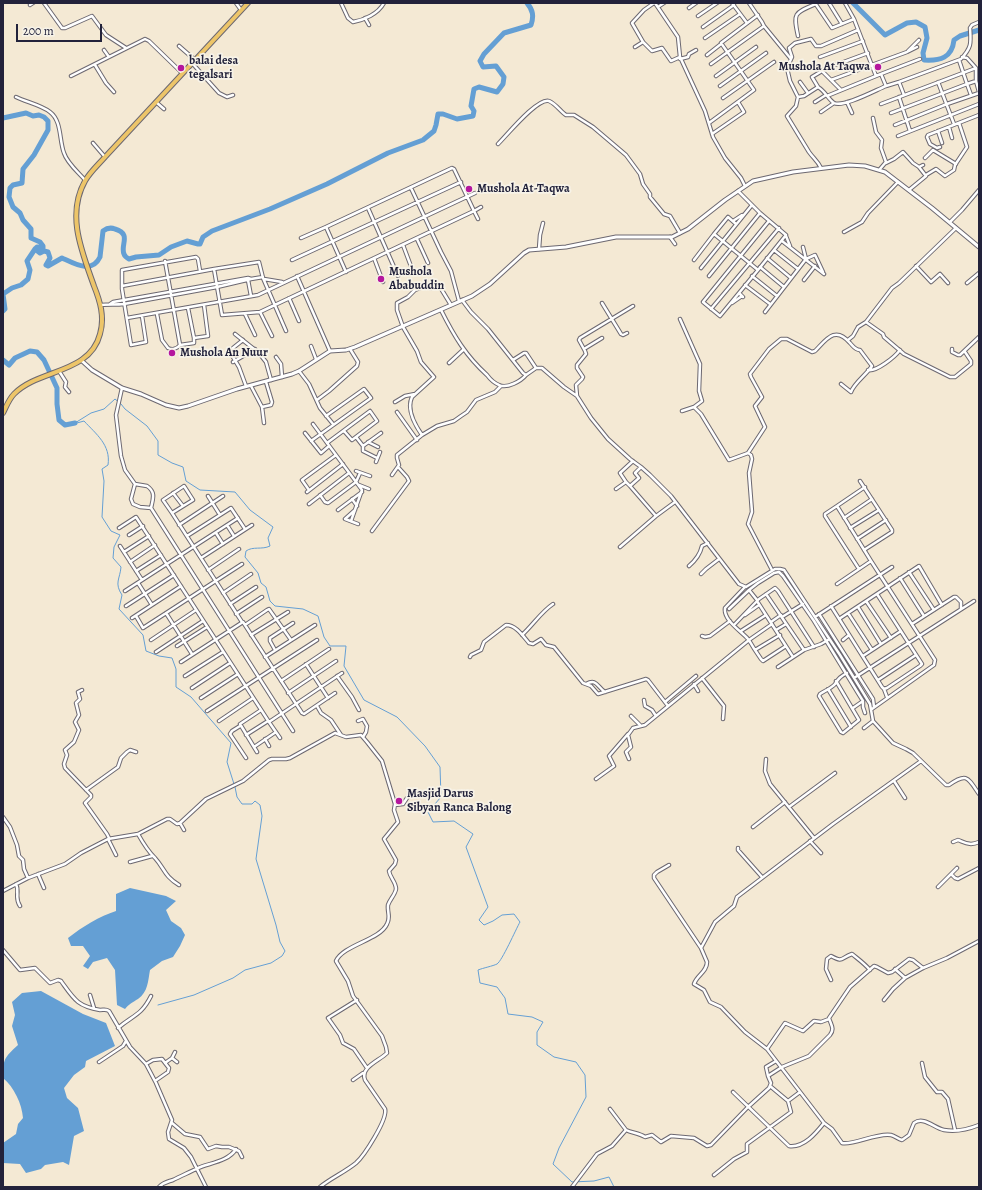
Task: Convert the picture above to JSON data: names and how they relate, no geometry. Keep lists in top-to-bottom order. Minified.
{"places":["Mushola At Taqwa","balai desa tegalsari","Mushola At-Taqwa","Mushola Ababuddin","Mushola An Nuur","Masjid Darus Sibyan Ranca Balong"],"scale_bar":"200 m"}
